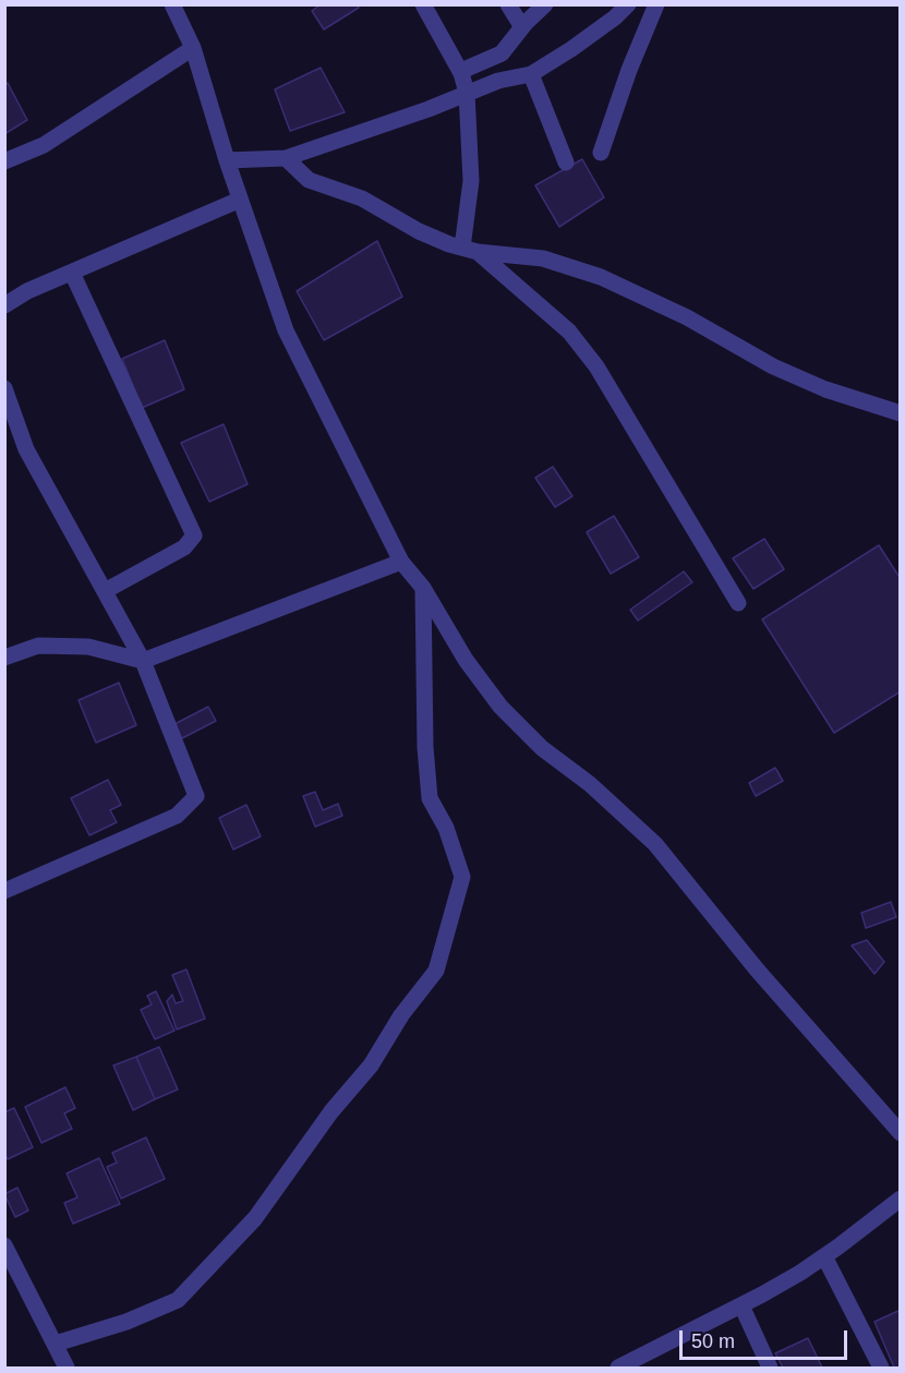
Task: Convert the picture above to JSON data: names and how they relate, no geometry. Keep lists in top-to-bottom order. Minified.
{"scale_bar":"50 m"}
